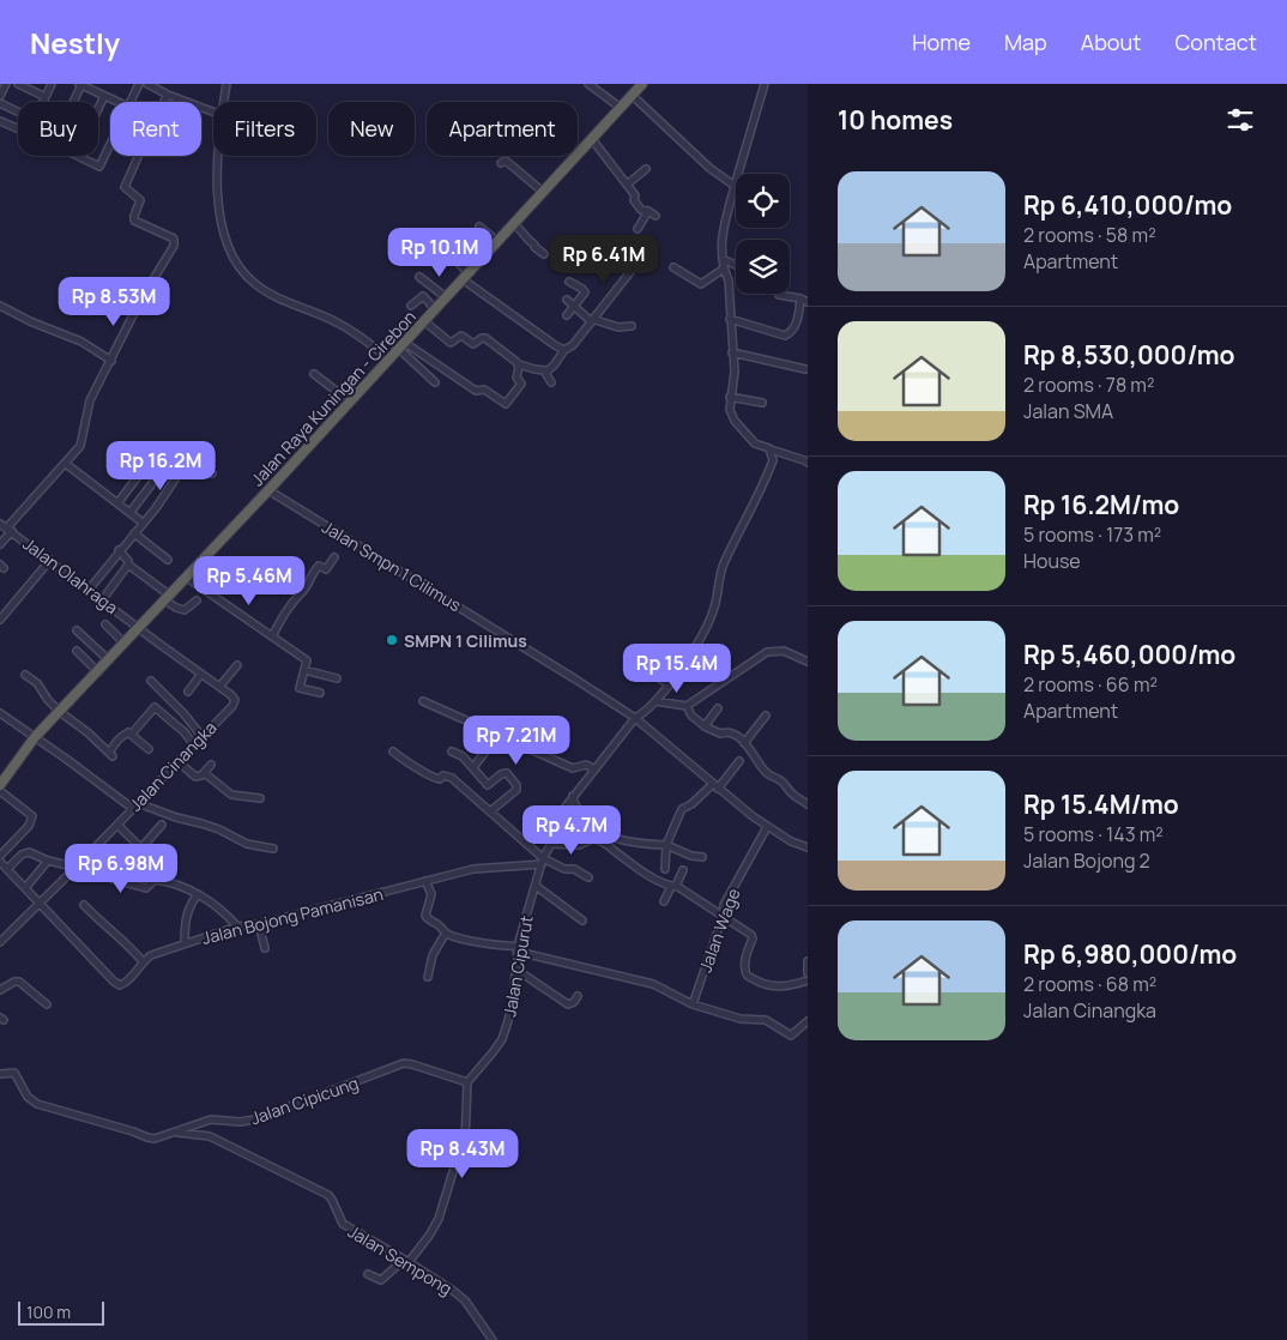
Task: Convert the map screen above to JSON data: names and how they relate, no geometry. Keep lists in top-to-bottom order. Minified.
{"streets":{"highway":["Jalan Raya Kuningan - Cirebon"],"street":["Jalan Smpn 1 Cilimus","Jalan Olahraga","Jalan Cinangka","Jalan Bojong Pamanisan","Jalan Wage","Jalan Cipurut","Jalan Cipicung","Jalan Sempong"]},"crossings":[["Jalan Raya Kuningan - Cirebon","Jalan Smpn 1 Cilimus"],["Jalan Raya Kuningan - Cirebon","Jalan Olahraga"],["Jalan Raya Kuningan - Cirebon","Jalan Cinangka"],["Jalan Smpn 1 Cilimus","Jalan Wage"],["Jalan Smpn 1 Cilimus","Jalan Cipurut"],["Jalan Olahraga","Jalan Cinangka"],["Jalan Cinangka","Jalan Bojong Pamanisan"],["Jalan Bojong Pamanisan","Jalan Cipurut"],["Jalan Cipurut","Jalan Cipicung"],["Jalan Cipicung","Jalan Sempong"]],"places":["SMPN 1 Cilimus"],"scale_bar":"100 m","page":{"header":"Nestly","nav":["Home","Map","About","Contact"],"heading":"10 homes","chip":["Buy","Rent","Filters","New","Apartment"],"list":[{"name":"Rp 6,410,000/mo","note":"2 rooms · 58 m² · Apartment"},{"name":"Rp 8,530,000/mo","note":"2 rooms · 78 m² · Jalan SMA"},{"name":"Rp 16.2M/mo","note":"5 rooms · 173 m² · House"},{"name":"Rp 5,460,000/mo","note":"2 rooms · 66 m² · Apartment"},{"name":"Rp 15.4M/mo","note":"5 rooms · 143 m² · Jalan Bojong 2"},{"name":"Rp 6,980,000/mo","note":"2 rooms · 68 m² · Jalan Cinangka"}],"price":["Rp 10.1M","Rp 6.41M","Rp 8.53M","Rp 16.2M","Rp 5.46M","Rp 15.4M","Rp 7.21M","Rp 4.7M","Rp 6.98M","Rp 8.43M"],"scale":"100 m"}}
